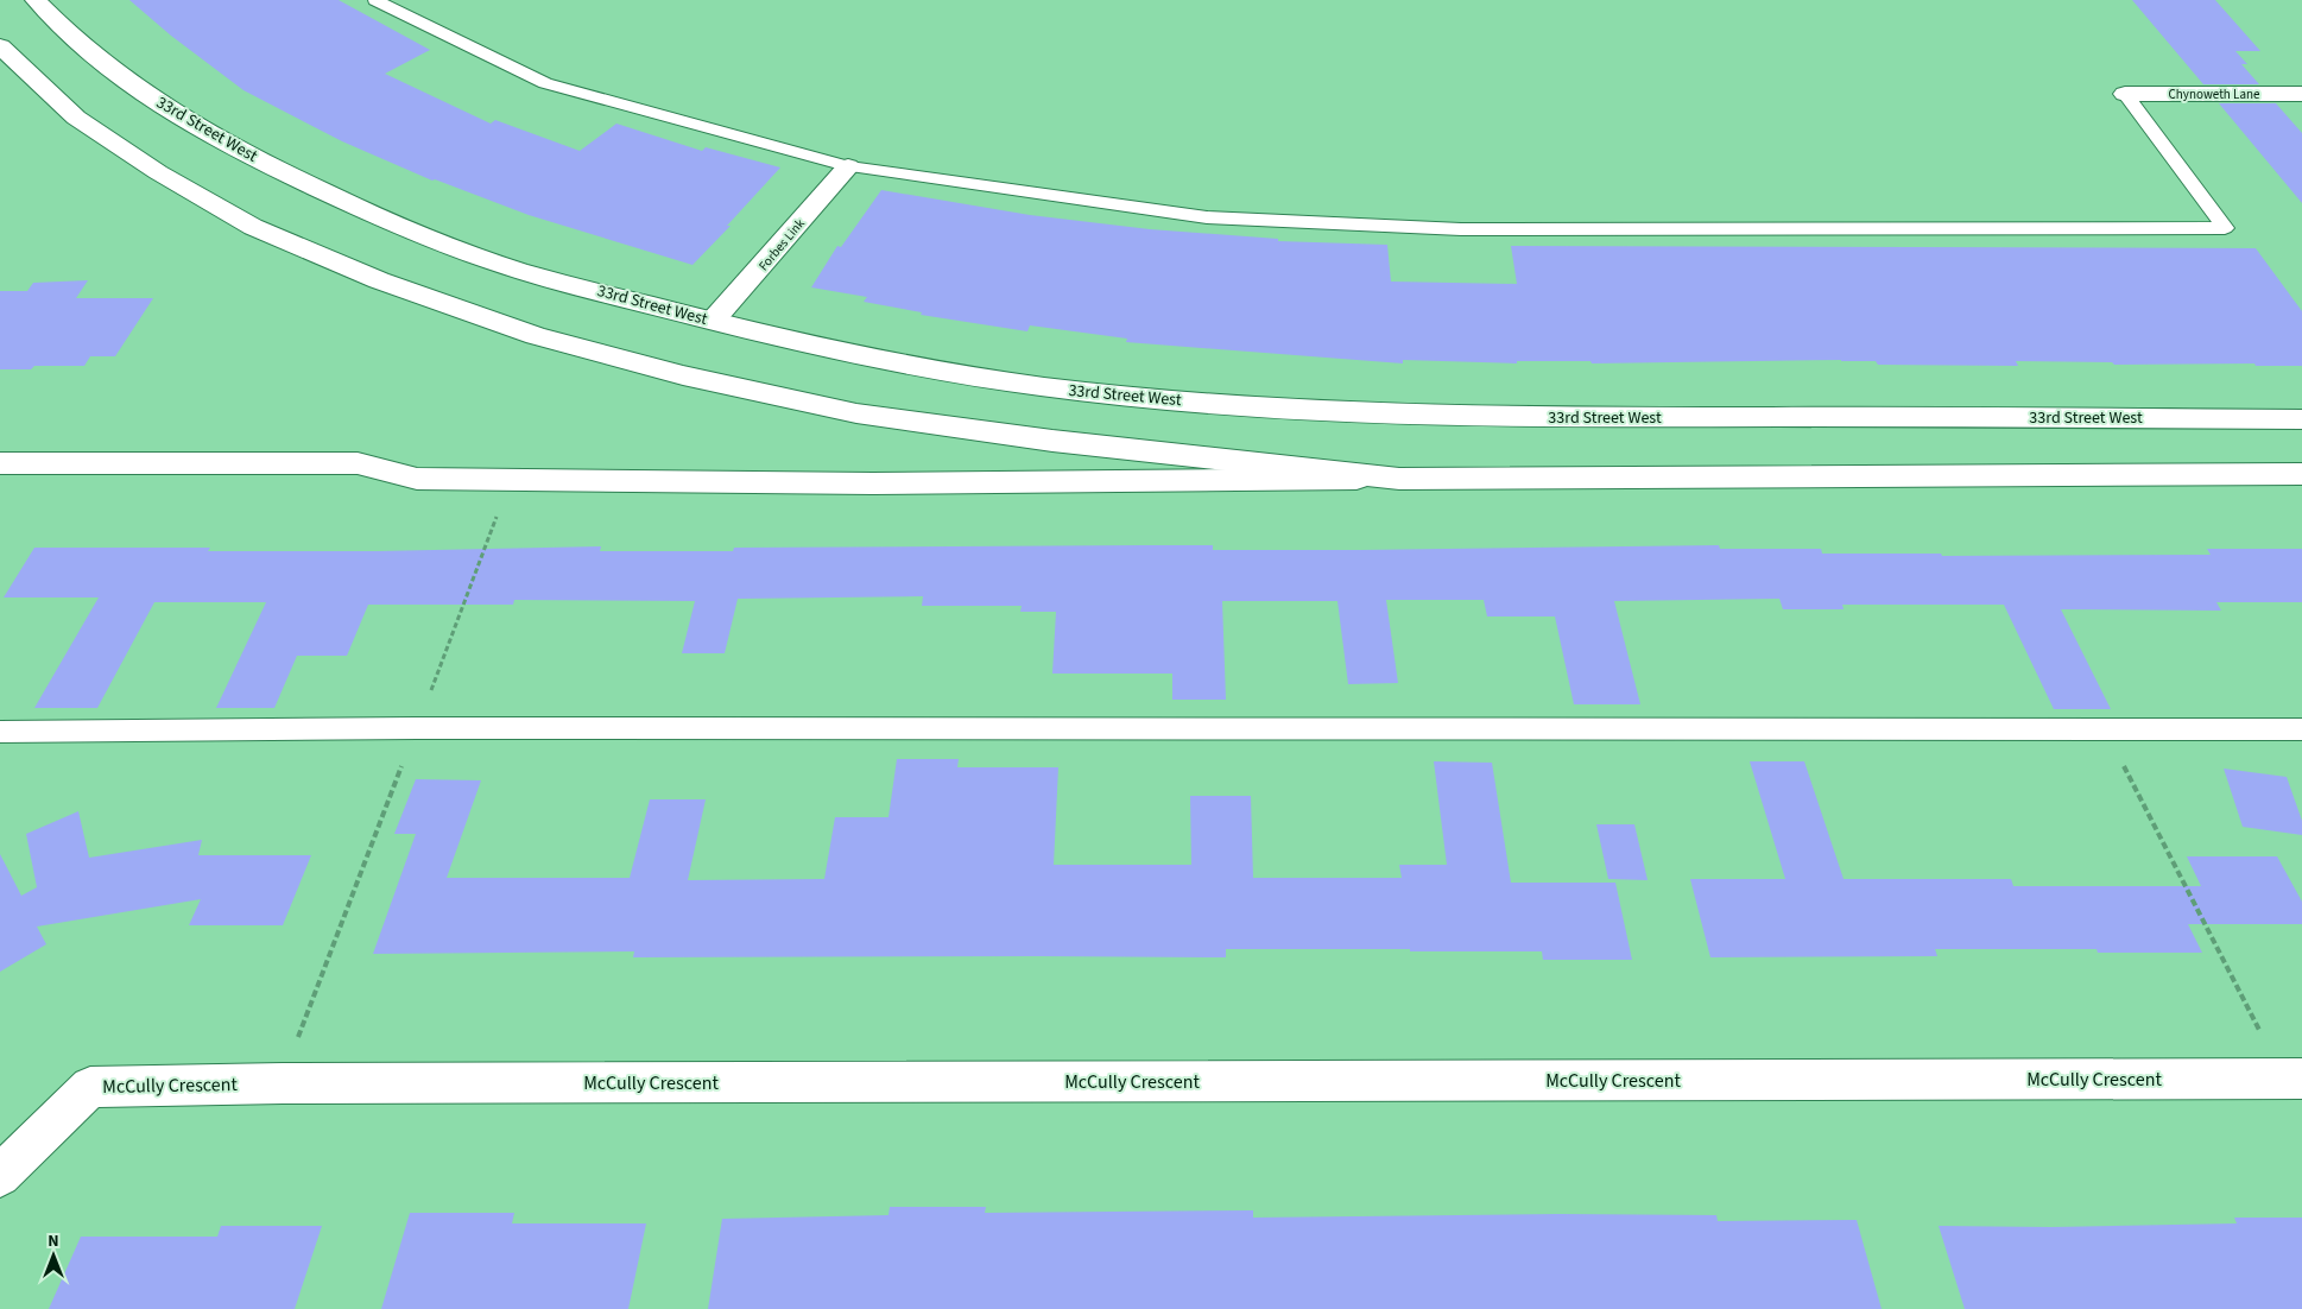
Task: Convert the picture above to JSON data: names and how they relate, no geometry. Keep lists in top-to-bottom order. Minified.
{"streets":{"main road":["Chynoweth Lane","33rd Street West","Forbes Link","McCully Crescent"]},"crossings":[["33rd Street West","Forbes Link"]],"north":"top"}
